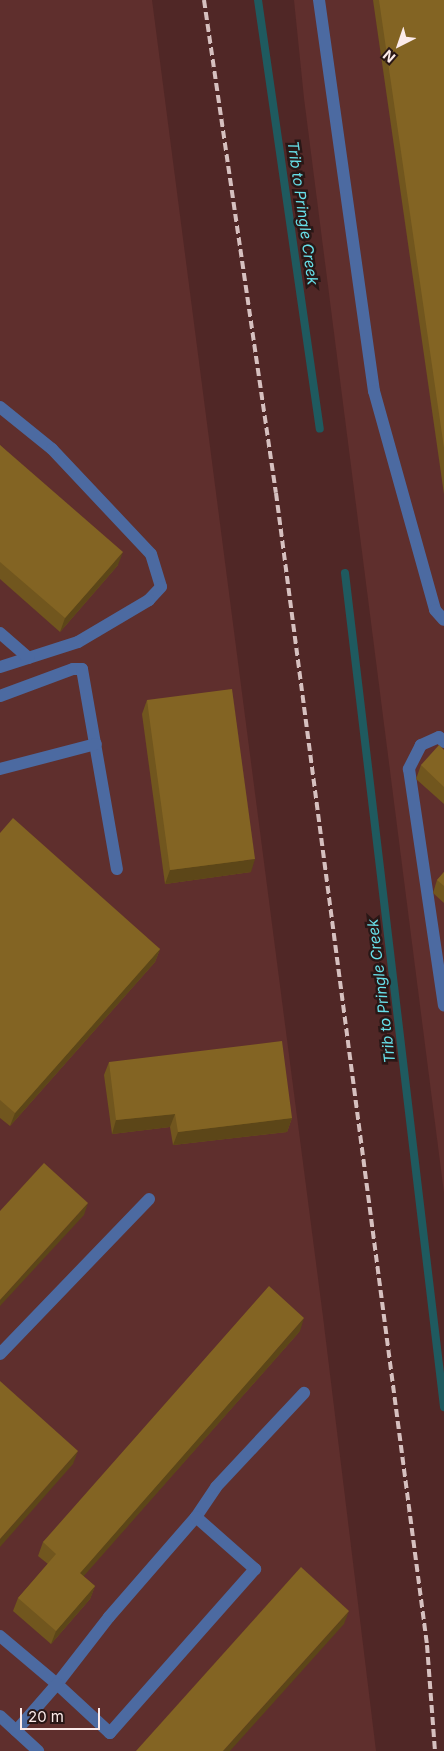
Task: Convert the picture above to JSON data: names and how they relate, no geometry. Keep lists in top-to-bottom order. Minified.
{"water":["Trib to Pringle Creek"],"scale_bar":"20 m","north":"bottom left"}
